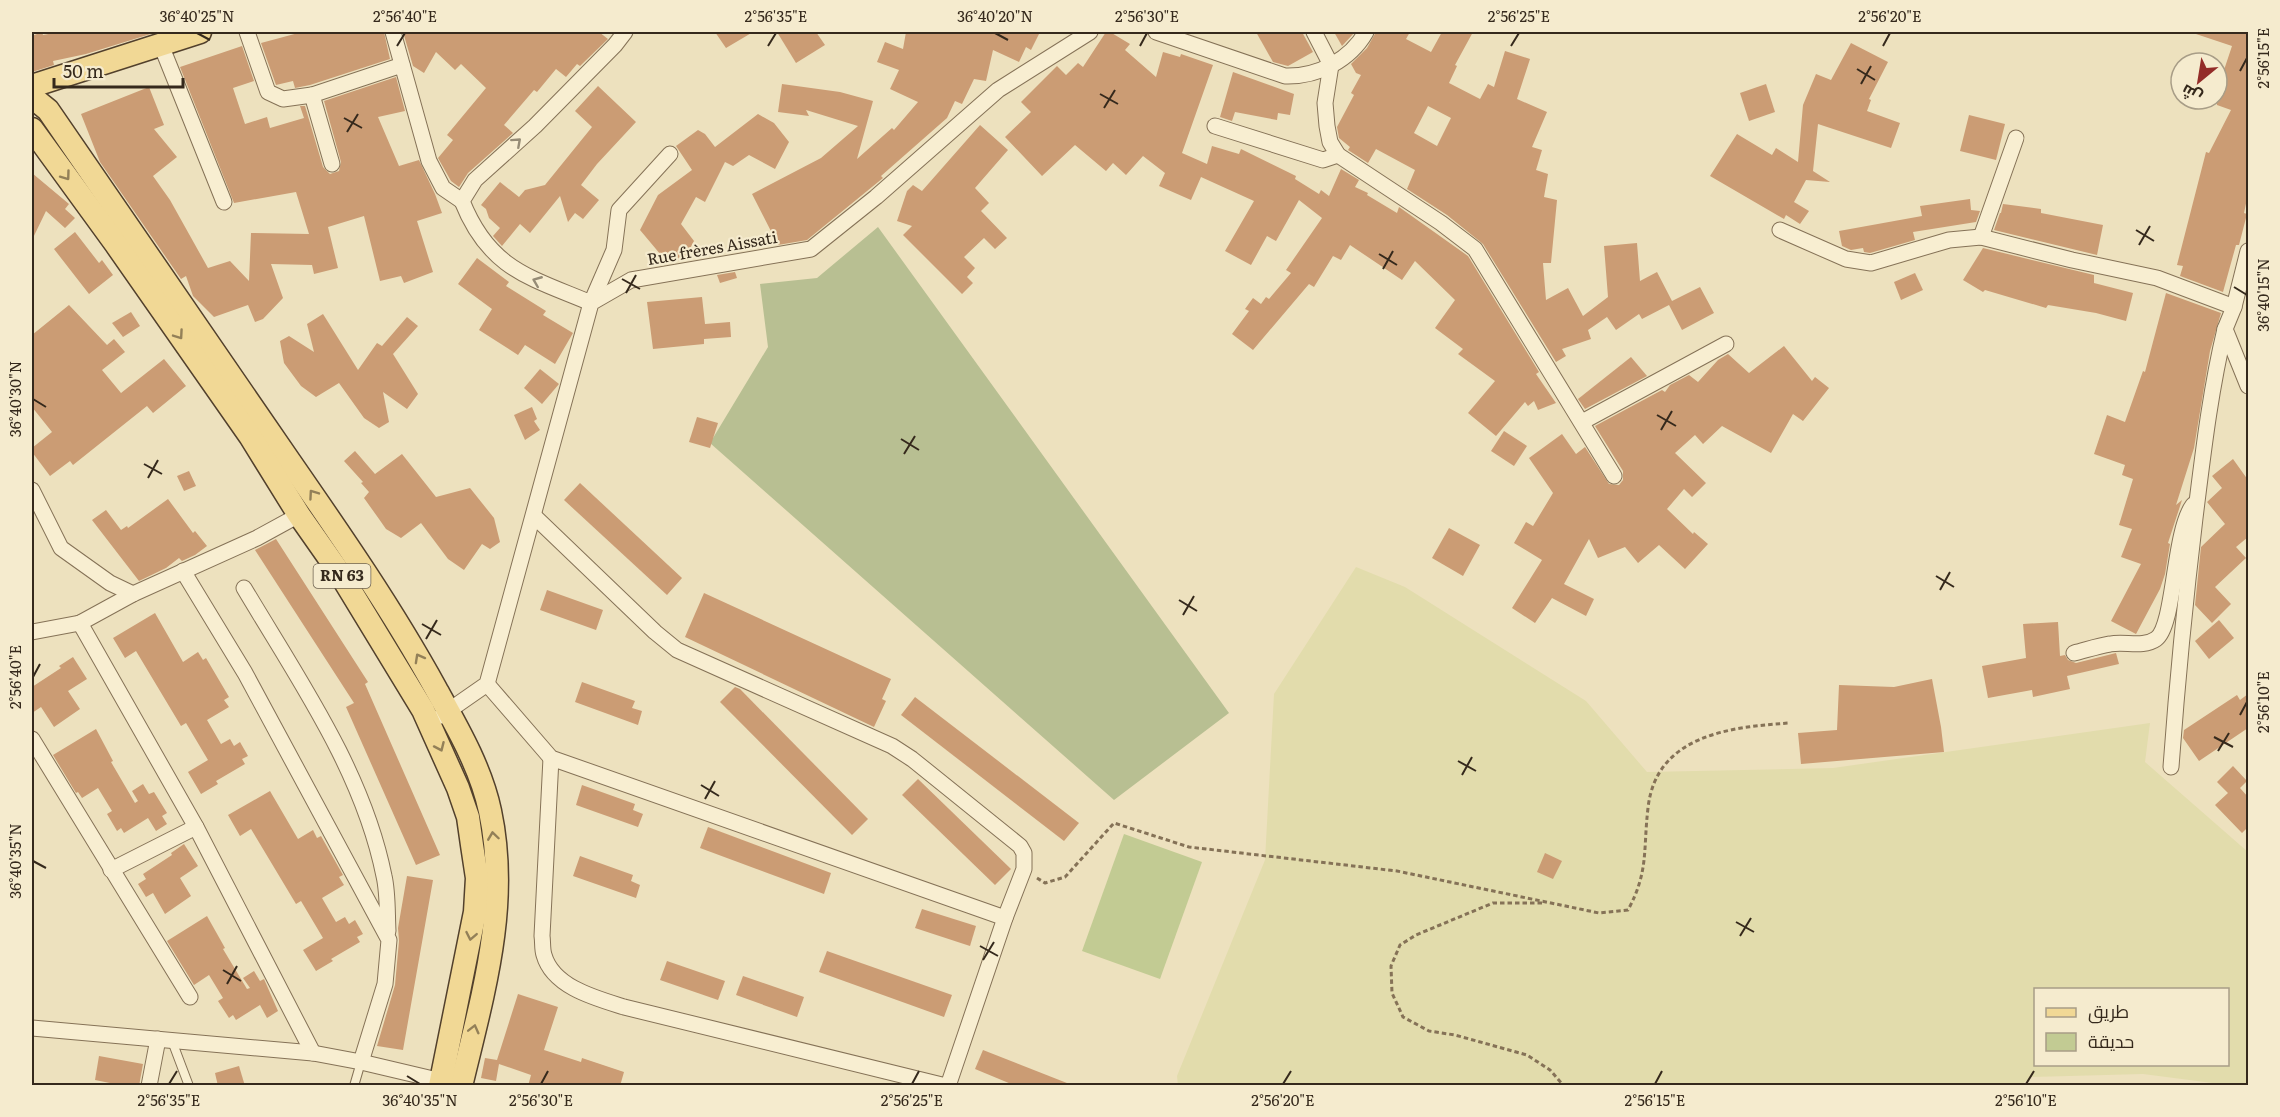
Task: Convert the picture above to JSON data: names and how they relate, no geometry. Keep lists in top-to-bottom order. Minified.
{"streets":{"main road":["RN 63"],"street":["Rue frères Aissati"]},"legend":["طريق","حديقة"],"scale_bar":"50 m","north":"bottom left","coordinates":["36°40'25\"N","2°56'40\"E","2°56'35\"E","36°40'20\"N","2°56'30\"E","2°56'25\"E","2°56'20\"E","2°56'15\"E","36°40'15\"N","36°40'30\"N","2°56'10\"E","36°40'35\"N"]}
